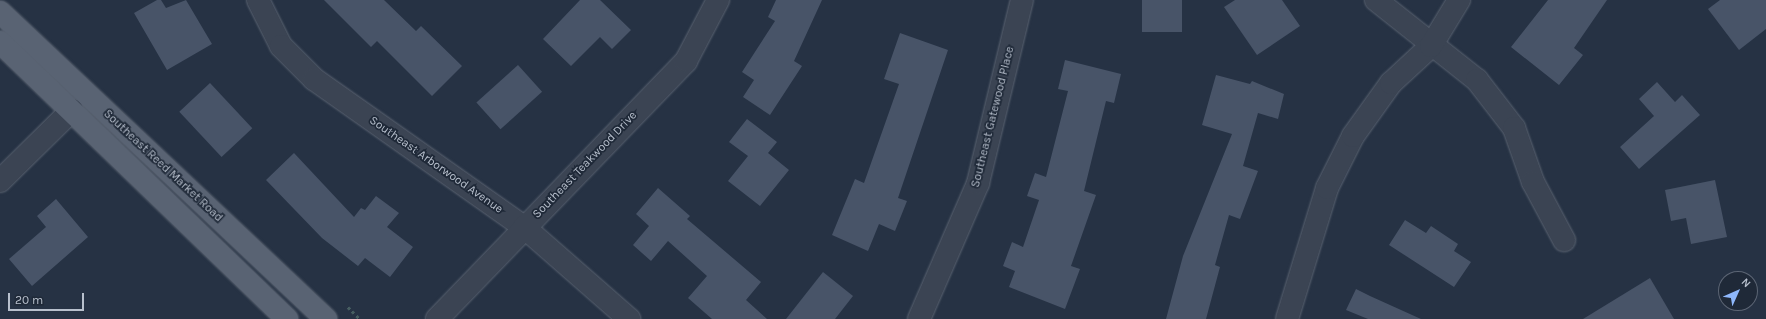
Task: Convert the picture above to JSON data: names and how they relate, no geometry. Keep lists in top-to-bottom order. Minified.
{"streets":{"main road":["Southeast Reed Market Road"],"street":["Southeast Gatewood Place","Southeast Arborwood Avenue","Southeast Teakwood Drive"]},"crossings":[["Southeast Arborwood Avenue","Southeast Teakwood Drive"]],"scale_bar":"20 m","north":"top right"}
